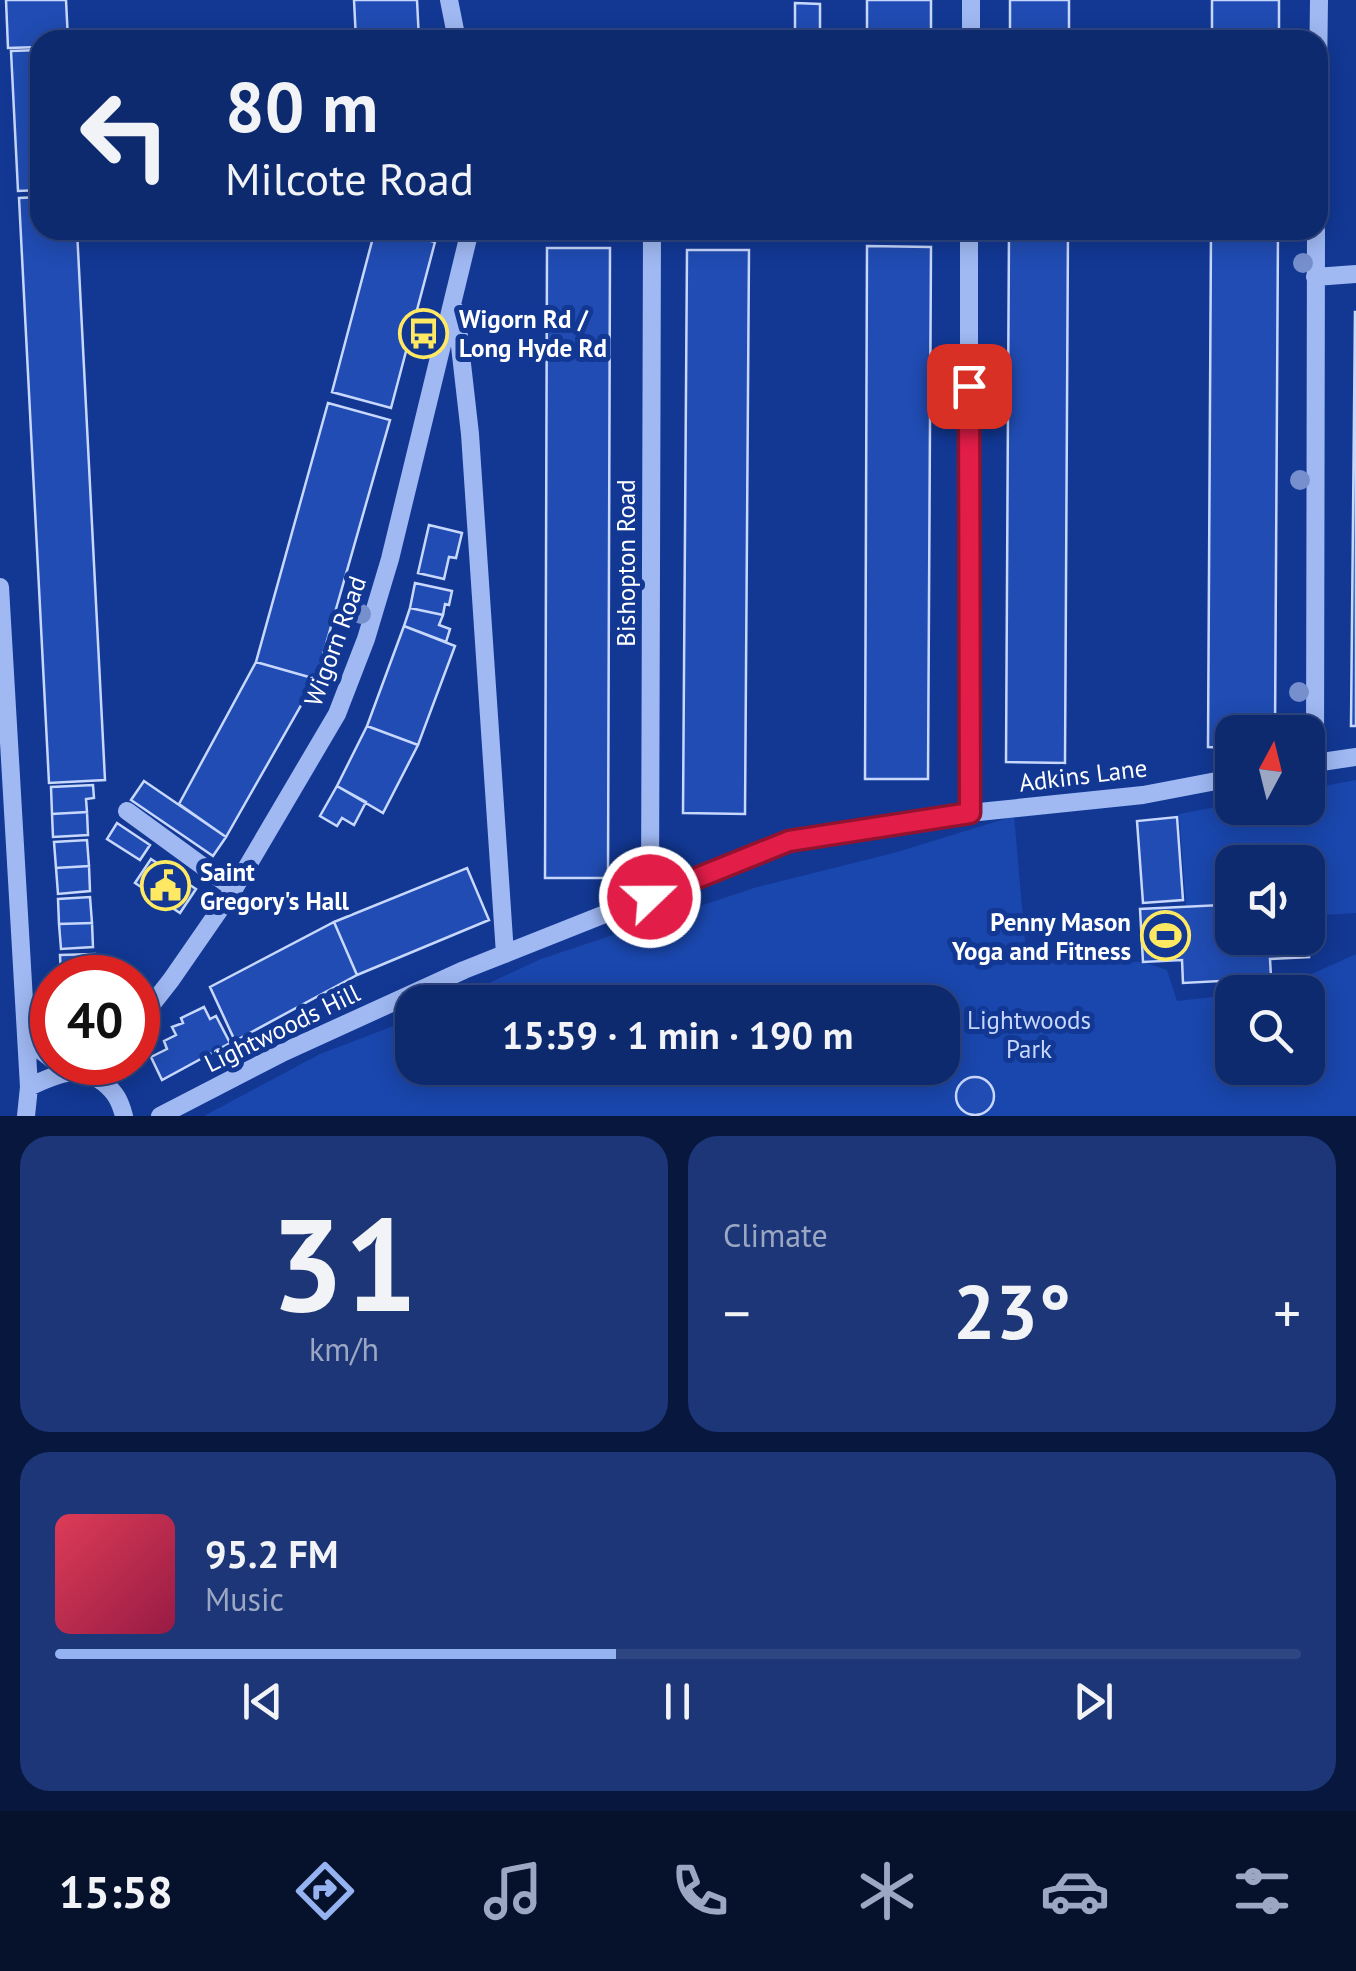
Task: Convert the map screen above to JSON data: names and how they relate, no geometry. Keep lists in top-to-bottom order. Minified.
{"streets":{"street":["Bishopton Road","Wigorn Road","Adkins Lane","Lightwoods Hill"]},"crossings":[["Bishopton Road","Adkins Lane"],["Bishopton Road","Lightwoods Hill"],["Adkins Lane","Lightwoods Hill"]],"parks":["Lightwoods Park"],"places":{"bus stop":["Wigorn Rd / Long Hyde Rd"],"public building":["Saint Gregory's Hall"],"sports":["Penny Mason Yoga and Fitness"]},"north":"top","page":{"turn":["80 m","Milcote Road"],"limit":"40","trip":"15:59 · 1 min · 190 m","tile":[["31","km/h"],"Climate"],"heat":["−","23°","+"],"song":["95.2 FM","Music"],"tabs":"15:58"}}
